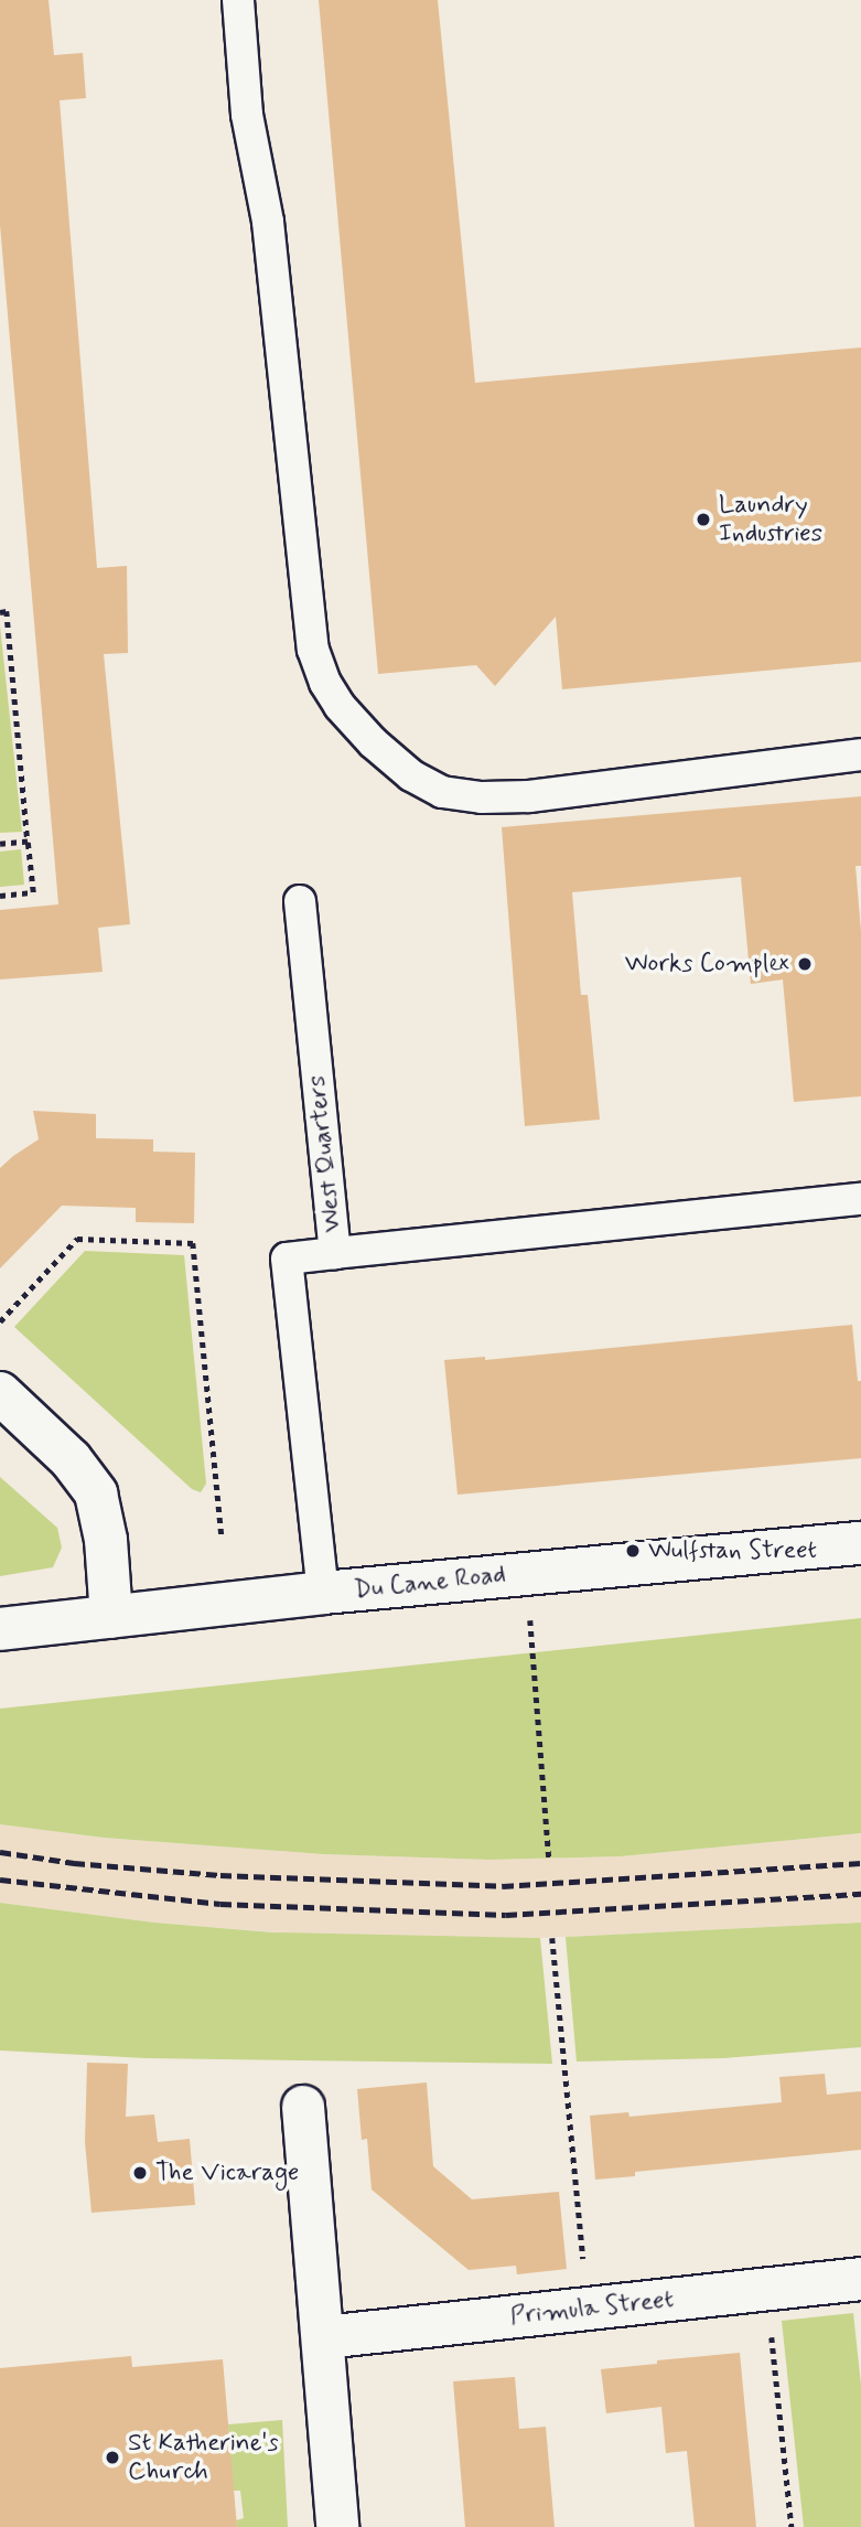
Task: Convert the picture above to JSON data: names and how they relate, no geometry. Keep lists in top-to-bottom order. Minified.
{"streets":{"street":["Du Cane Road","Primula Street"],"lane":["West Quarters"]},"crossings":[["West Quarters","Du Cane Road"]],"places":["Laundry Industries","Works Complex","Wulfstan Street","The Vicarage","St Katherine's Church"]}
